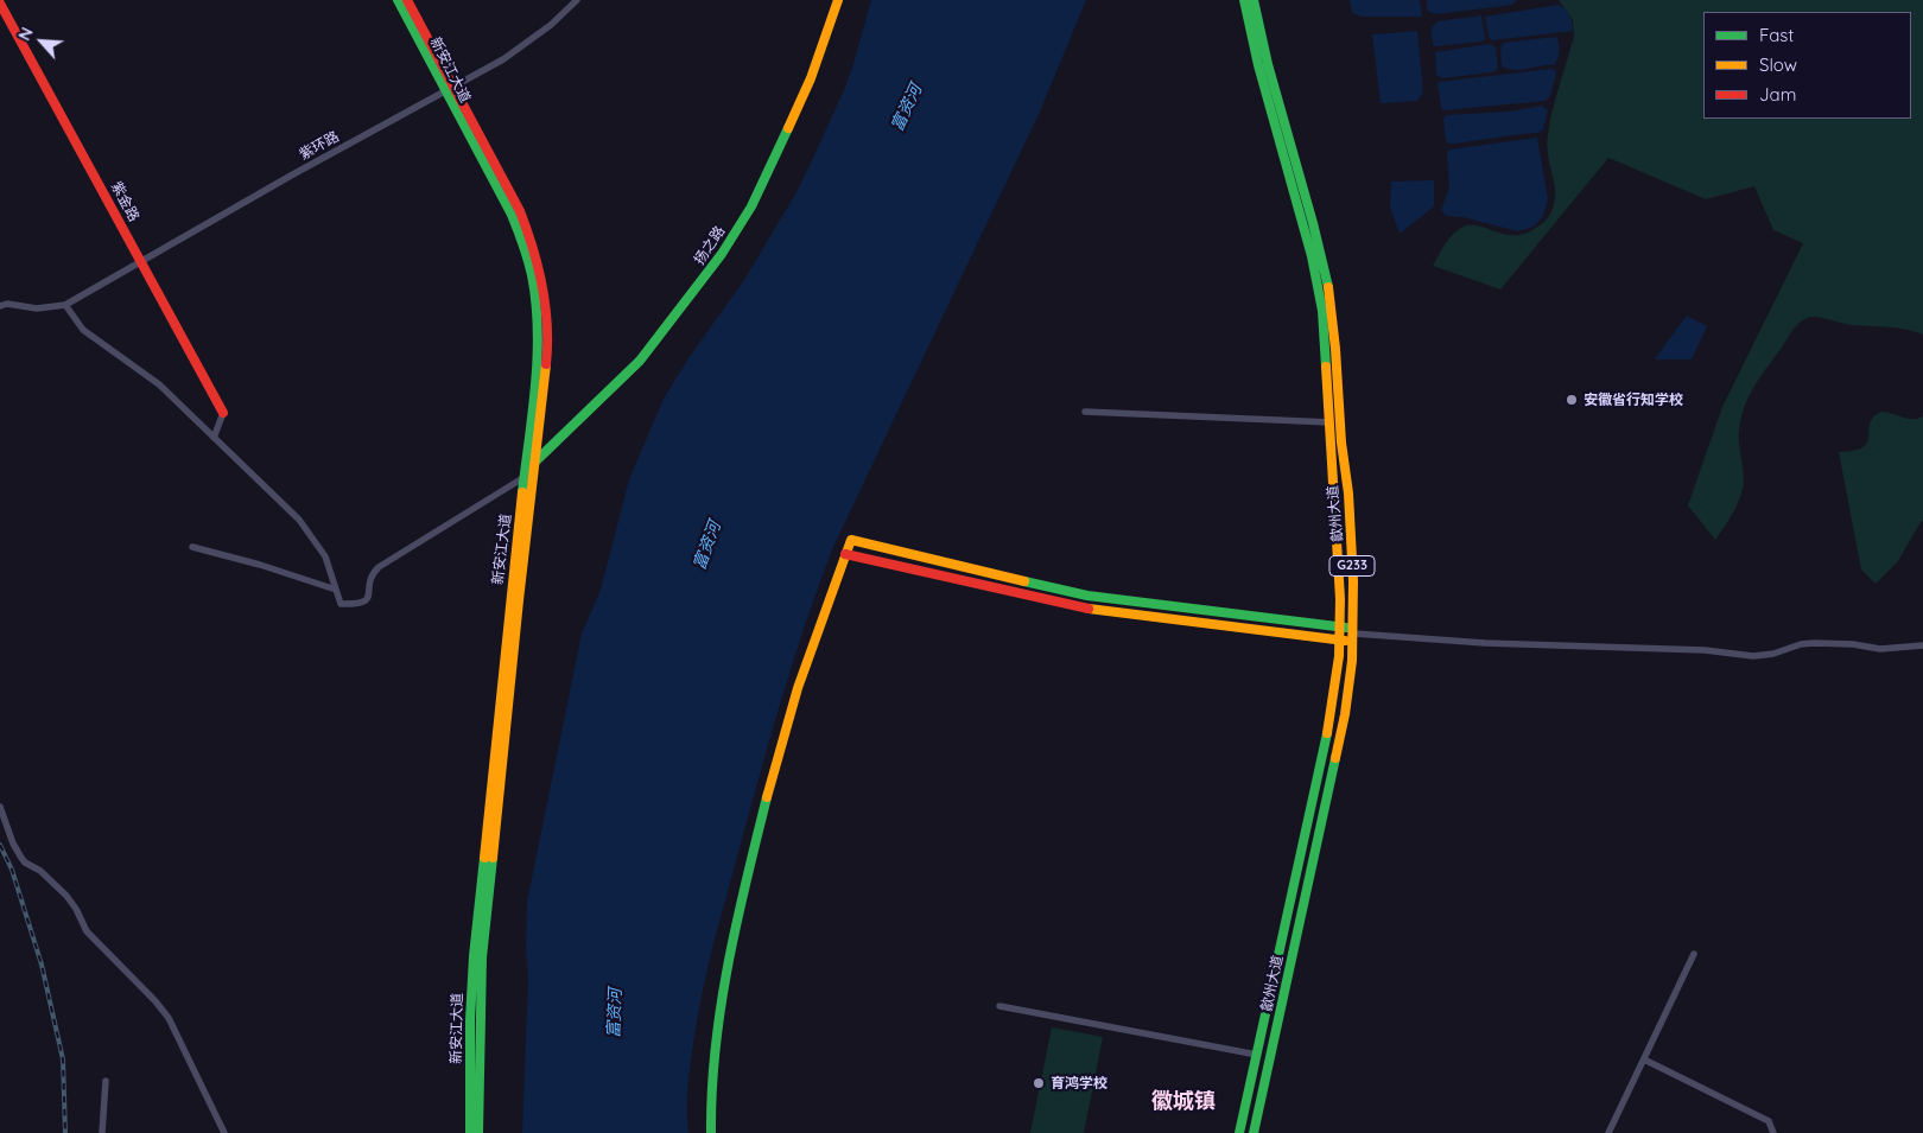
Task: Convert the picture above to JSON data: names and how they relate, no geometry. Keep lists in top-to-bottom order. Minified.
{"streets":{"main road":["新安江大道","紫金路","扬之路","歙州大道","G233"],"street":["紫环路"]},"crossings":[["新安江大道","紫环路"],["新安江大道","扬之路"],["紫环路","紫金路"]],"districts":["徽城镇"],"water":["富资河"],"places":["安徽省行知学校","育鸿学校"],"legend":["Fast","Slow","Jam"],"north":"top left"}
